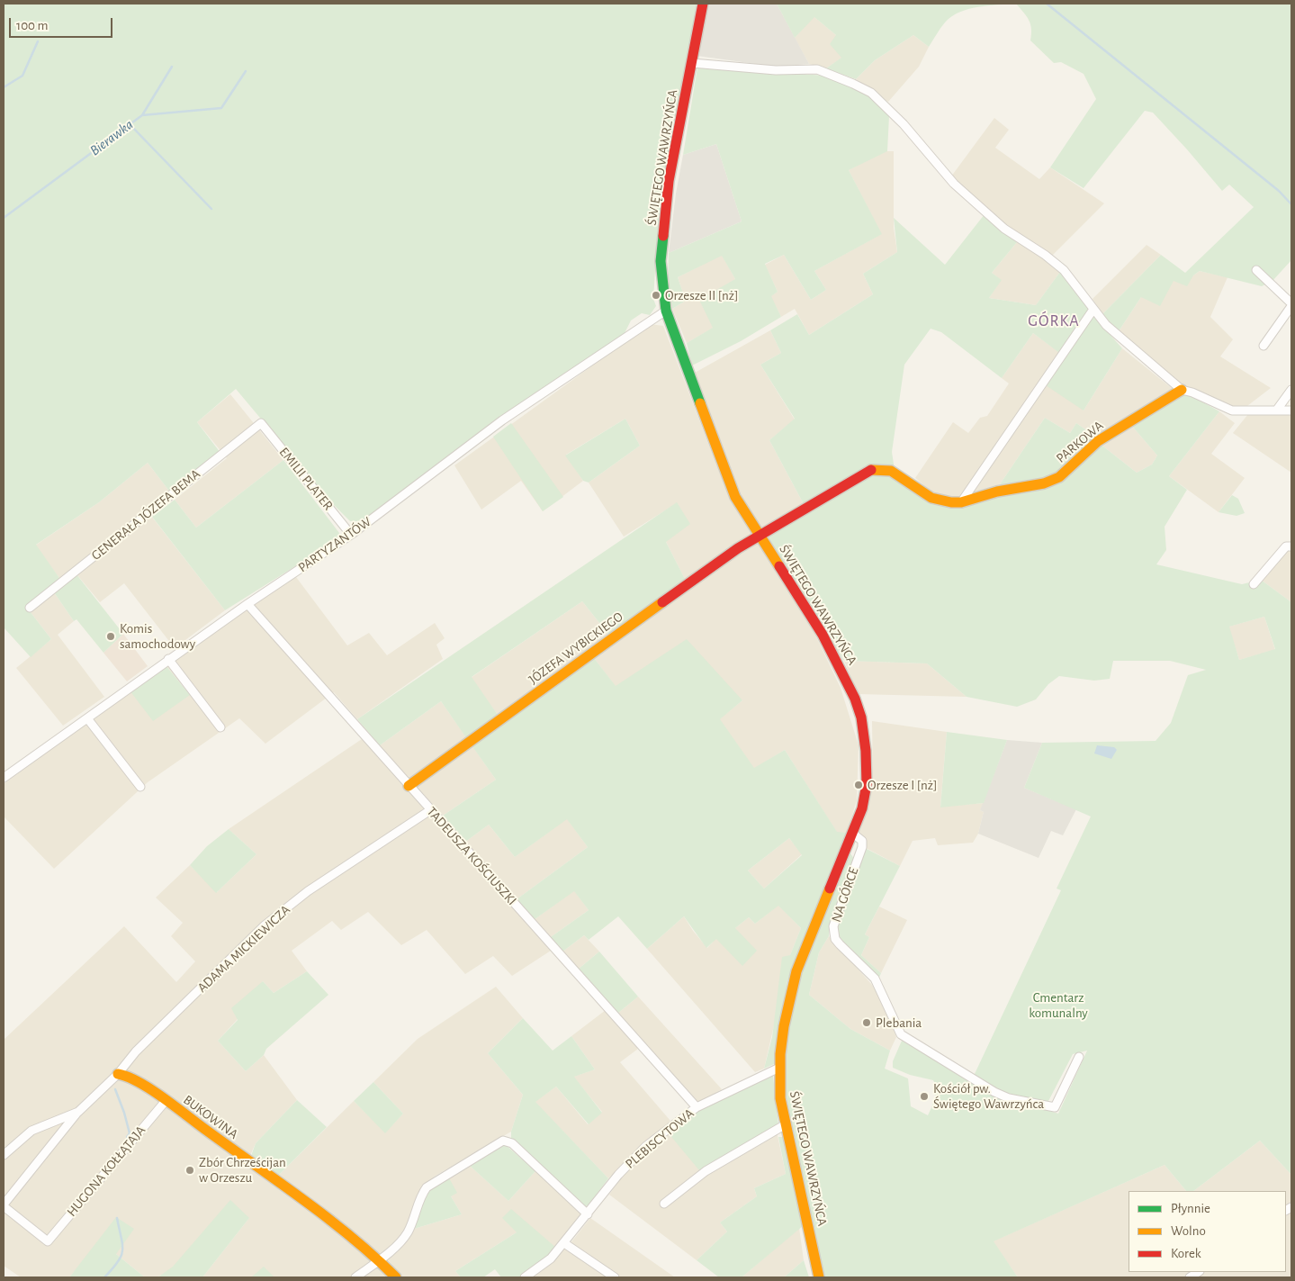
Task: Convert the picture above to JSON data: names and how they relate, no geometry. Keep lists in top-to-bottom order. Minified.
{"streets":{"street":["ŚWIĘTEGO WAWRZYŃCA","PARKOWA","EMILII PLATER","GENERAŁA JÓZEFA BEMA","PARTYZANTÓW","JÓZEFA WYBICKIEGO","TADEUSZA KOŚCIUSZKI","NA GÓRCE","ADAMA MICKIEWICZA","BUKOWINA","PLEBISCYTOWA","HUGONA KOŁŁĄTAJA"]},"crossings":[["ŚWIĘTEGO WAWRZYŃCA","PARKOWA"],["ŚWIĘTEGO WAWRZYŃCA","PARTYZANTÓW"],["ŚWIĘTEGO WAWRZYŃCA","JÓZEFA WYBICKIEGO"],["ŚWIĘTEGO WAWRZYŃCA","NA GÓRCE"],["ŚWIĘTEGO WAWRZYŃCA","PLEBISCYTOWA"],["PARKOWA","JÓZEFA WYBICKIEGO"],["EMILII PLATER","GENERAŁA JÓZEFA BEMA"],["EMILII PLATER","PARTYZANTÓW"],["PARTYZANTÓW","TADEUSZA KOŚCIUSZKI"],["JÓZEFA WYBICKIEGO","TADEUSZA KOŚCIUSZKI"],["TADEUSZA KOŚCIUSZKI","ADAMA MICKIEWICZA"],["TADEUSZA KOŚCIUSZKI","PLEBISCYTOWA"],["ADAMA MICKIEWICZA","BUKOWINA"],["BUKOWINA","HUGONA KOŁŁĄTAJA"]],"districts":["GÓRKA"],"water":["Bierawka"],"parks":["Cmentarz komunalny"],"places":["Orzesze II [nż]","Komis samochodowy","Orzesze I [nż]","Plebania","Kościół pw. Świętego Wawrzyńca","Zbór Chrześcijan w Orzeszu"],"legend":["Płynnie","Wolno","Korek"],"scale_bar":"100 m"}
